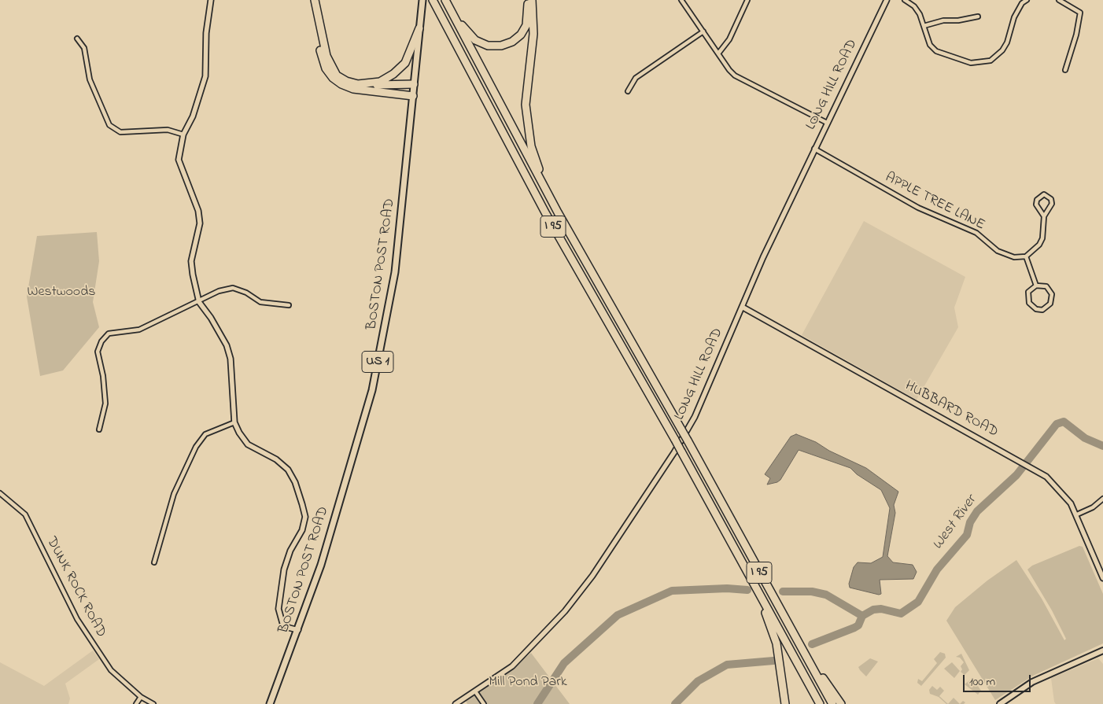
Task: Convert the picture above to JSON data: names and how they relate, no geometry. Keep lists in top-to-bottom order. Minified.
{"streets":{"highway":["I 95"],"main road":["BOSTON POST ROAD","US 1"],"street":["LONG HILL ROAD","APPLE TREE LANE","HUBBARD ROAD","DUNK ROCK ROAD"]},"crossings":[["LONG HILL ROAD","APPLE TREE LANE"],["LONG HILL ROAD","HUBBARD ROAD"]],"water":["West River"],"parks":["Westwoods","Mill Pond Park"],"scale_bar":"100 m"}
